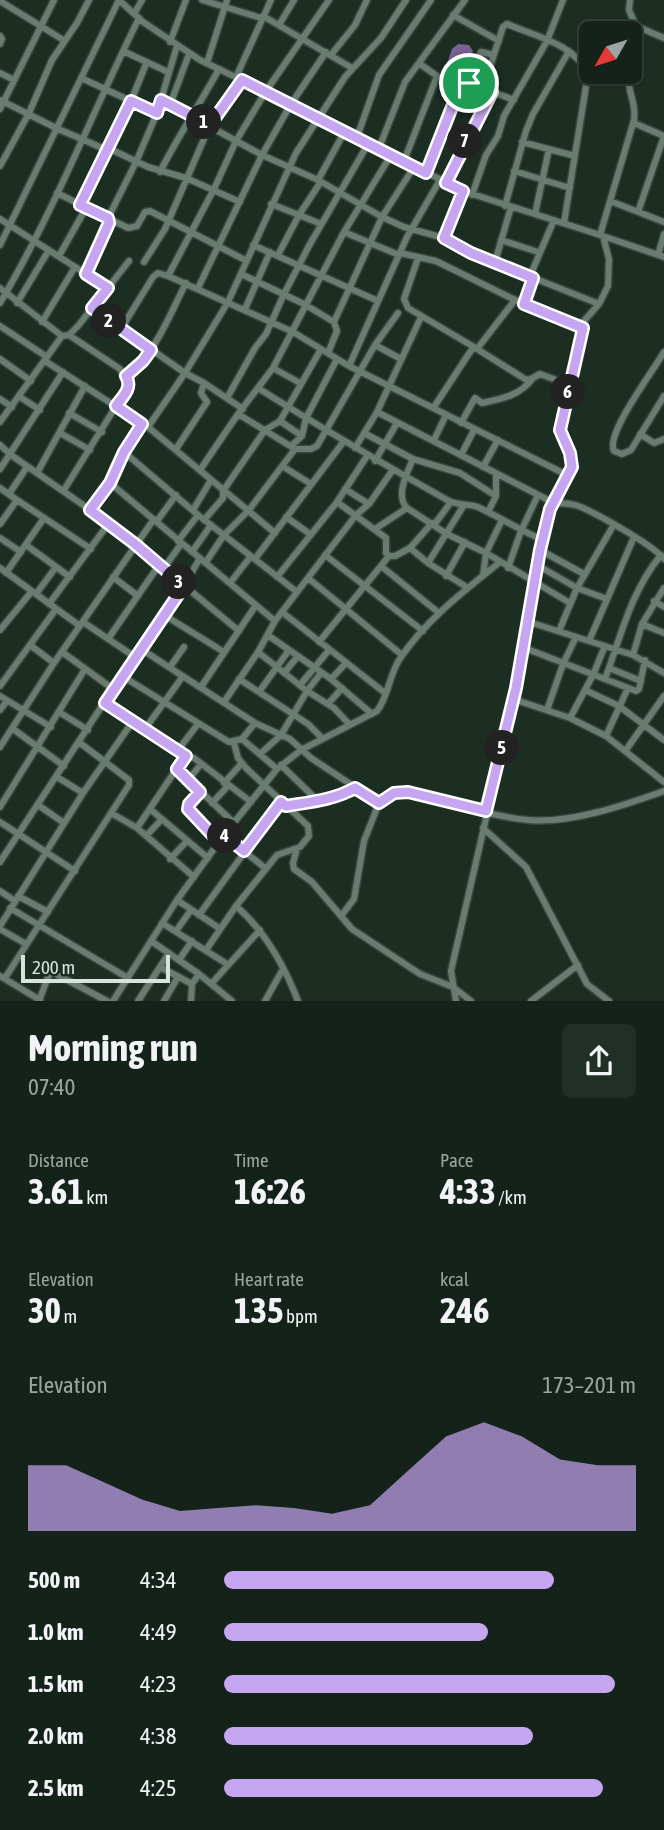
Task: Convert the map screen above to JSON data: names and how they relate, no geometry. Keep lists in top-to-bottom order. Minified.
{"scale_bar":"200 m","north":"bottom left","page":{"pins":["1","7","2","6","3","5","4"],"scale":"200 m","heading":["Morning run","07:40"],"stats":[["Distance","3.61 km"],["Time","16:26"],["Pace","4:33 /km"],["Elevation","30 m"],["Heart rate","135 bpm"],["kcal","246"]],"chart":["Elevation","173–201 m"],"list":[{"name":"500 m","note":"4:34"},{"name":"1.0 km","note":"4:49"},{"name":"1.5 km","note":"4:23"},{"name":"2.0 km","note":"4:38"},{"name":"2.5 km","note":"4:25"}]}}
